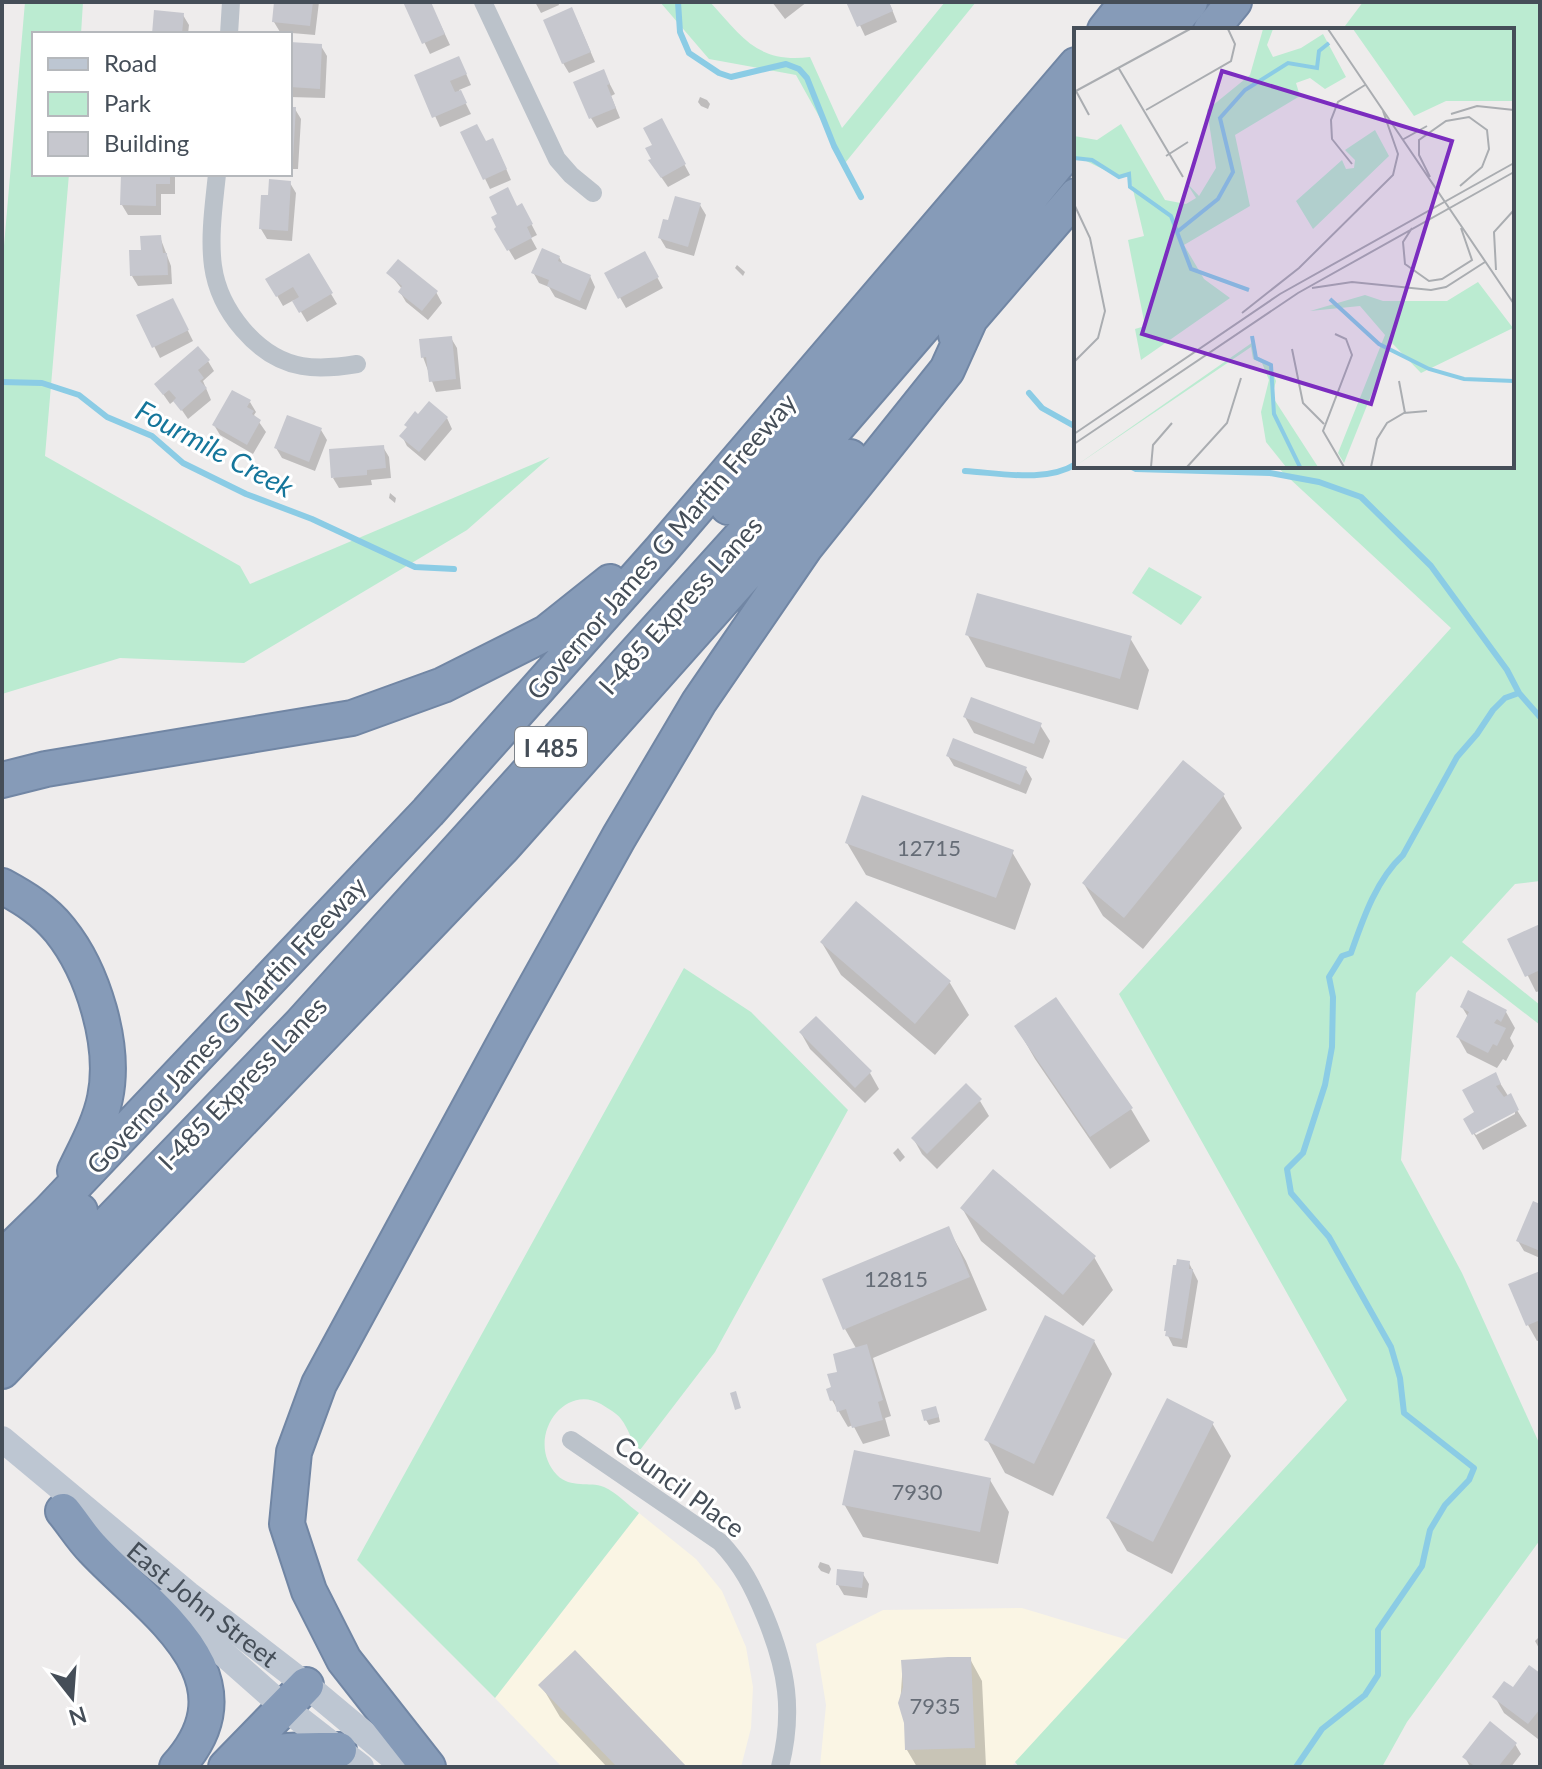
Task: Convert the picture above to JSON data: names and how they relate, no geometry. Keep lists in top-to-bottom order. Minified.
{"streets":{"highway":["Governor James G Martin Freeway","I-485 Express Lanes","I 485"],"main road":["East John Street"],"street":["Council Place"]},"crossings":[["I-485 Express Lanes","I 485"]],"water":["Fourmile Creek"],"house_numbers":["12715","12815","7930","7935"],"legend":["Road","Park","Building"],"north":"bottom"}
